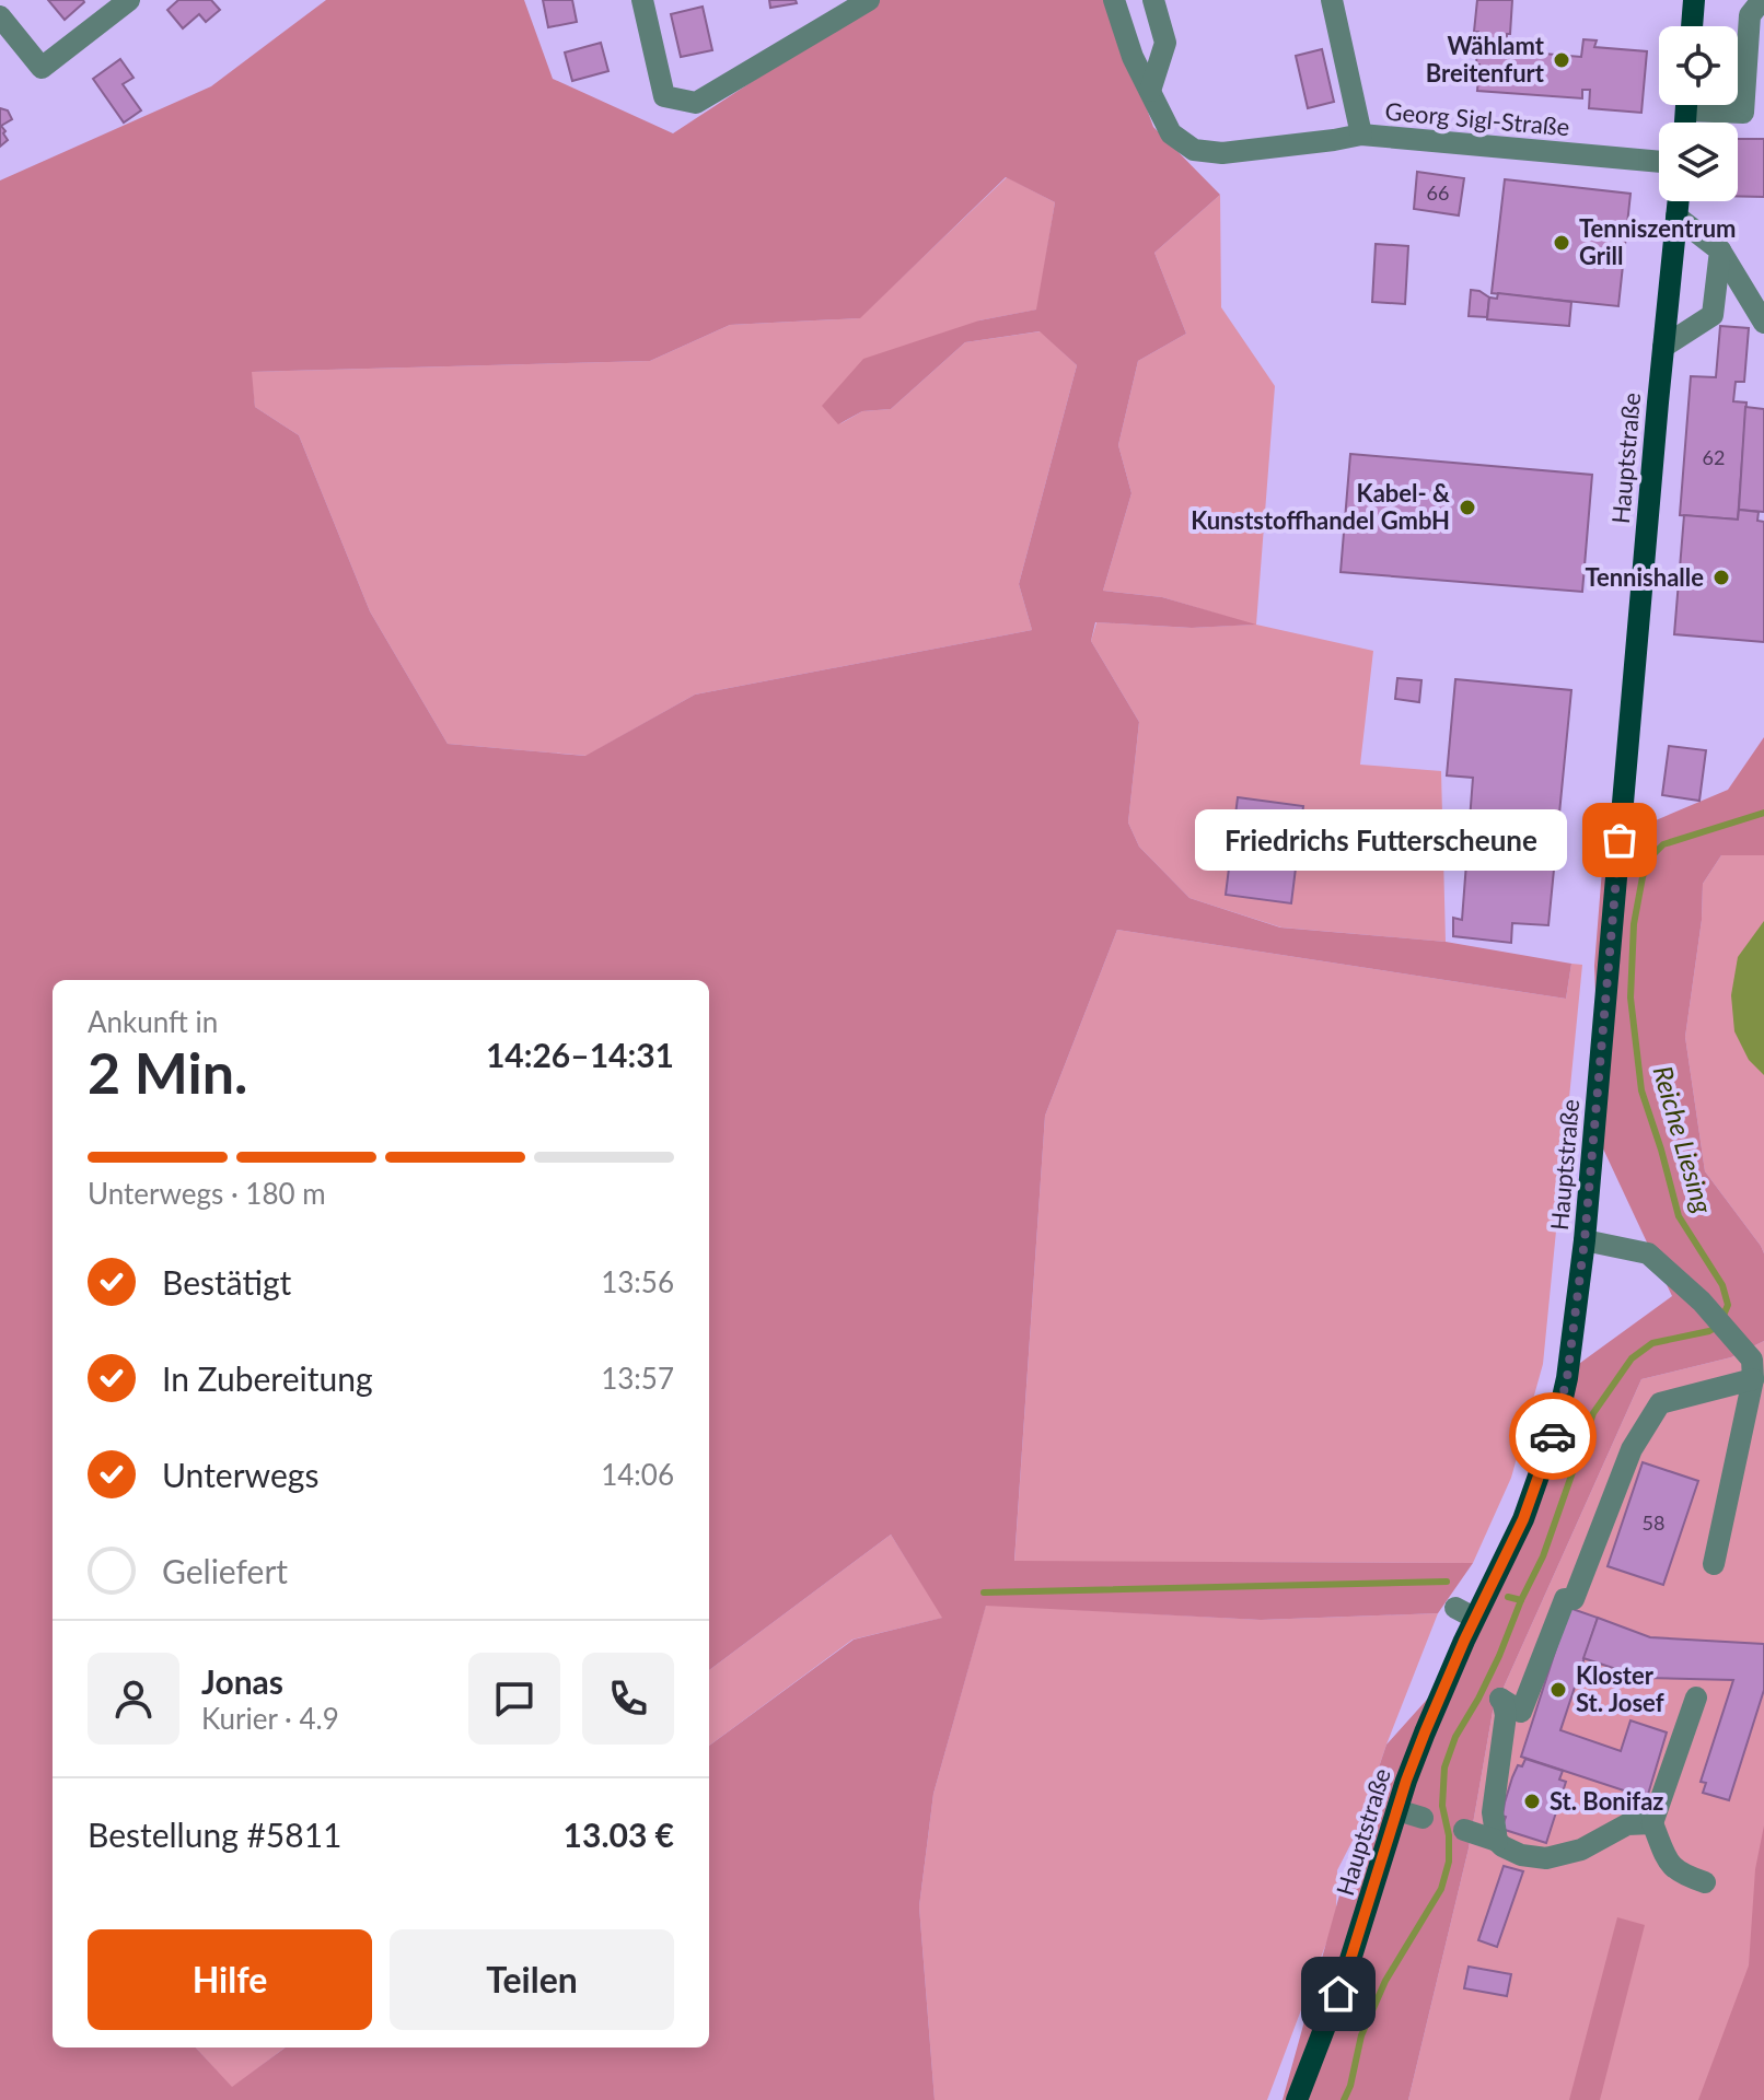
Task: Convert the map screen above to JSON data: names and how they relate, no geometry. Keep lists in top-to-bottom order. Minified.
{"streets":{"main road":["Hauptstraße"],"street":["Georg Sigl-Straße"]},"water":["Reiche Liesing"],"places":["Wählamt Breitenfurt","Tenniszentrum Grill","Kabel- & Kunststoffhandel GmbH","Tennishalle","Friedrichs Futterscheune","Kloster St. Josef","St. Bonifaz"],"house_numbers":["66","62","58"],"page":{"bubble":"Friedrichs Futterscheune","heading":["2 Min.","Ankunft in","14:26–14:31"],"panel":["Jonas","Kurier · 4.9","Bestellung #5811","13.03 €"],"bar":"Unterwegs · 180 m","list":[["Bestätigt","13:56"],["In Zubereitung","13:57"],["Unterwegs","14:06"],"Geliefert"],"buttons":["Hilfe","Teilen"]}}
